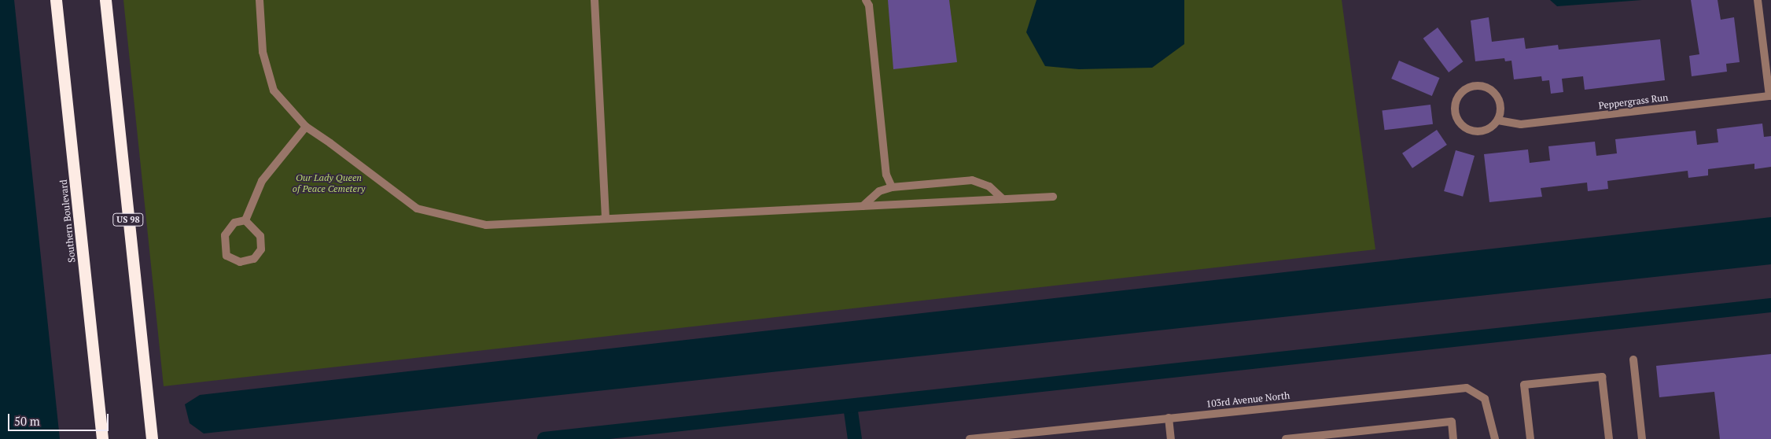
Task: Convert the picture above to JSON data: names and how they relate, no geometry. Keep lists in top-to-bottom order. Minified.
{"streets":{"highway":["US 98","Southern Boulevard"],"street":["Peppergrass Run","103rd Avenue North"]},"parks":["Our Lady Queen of Peace Cemetery"],"scale_bar":"50 m"}
